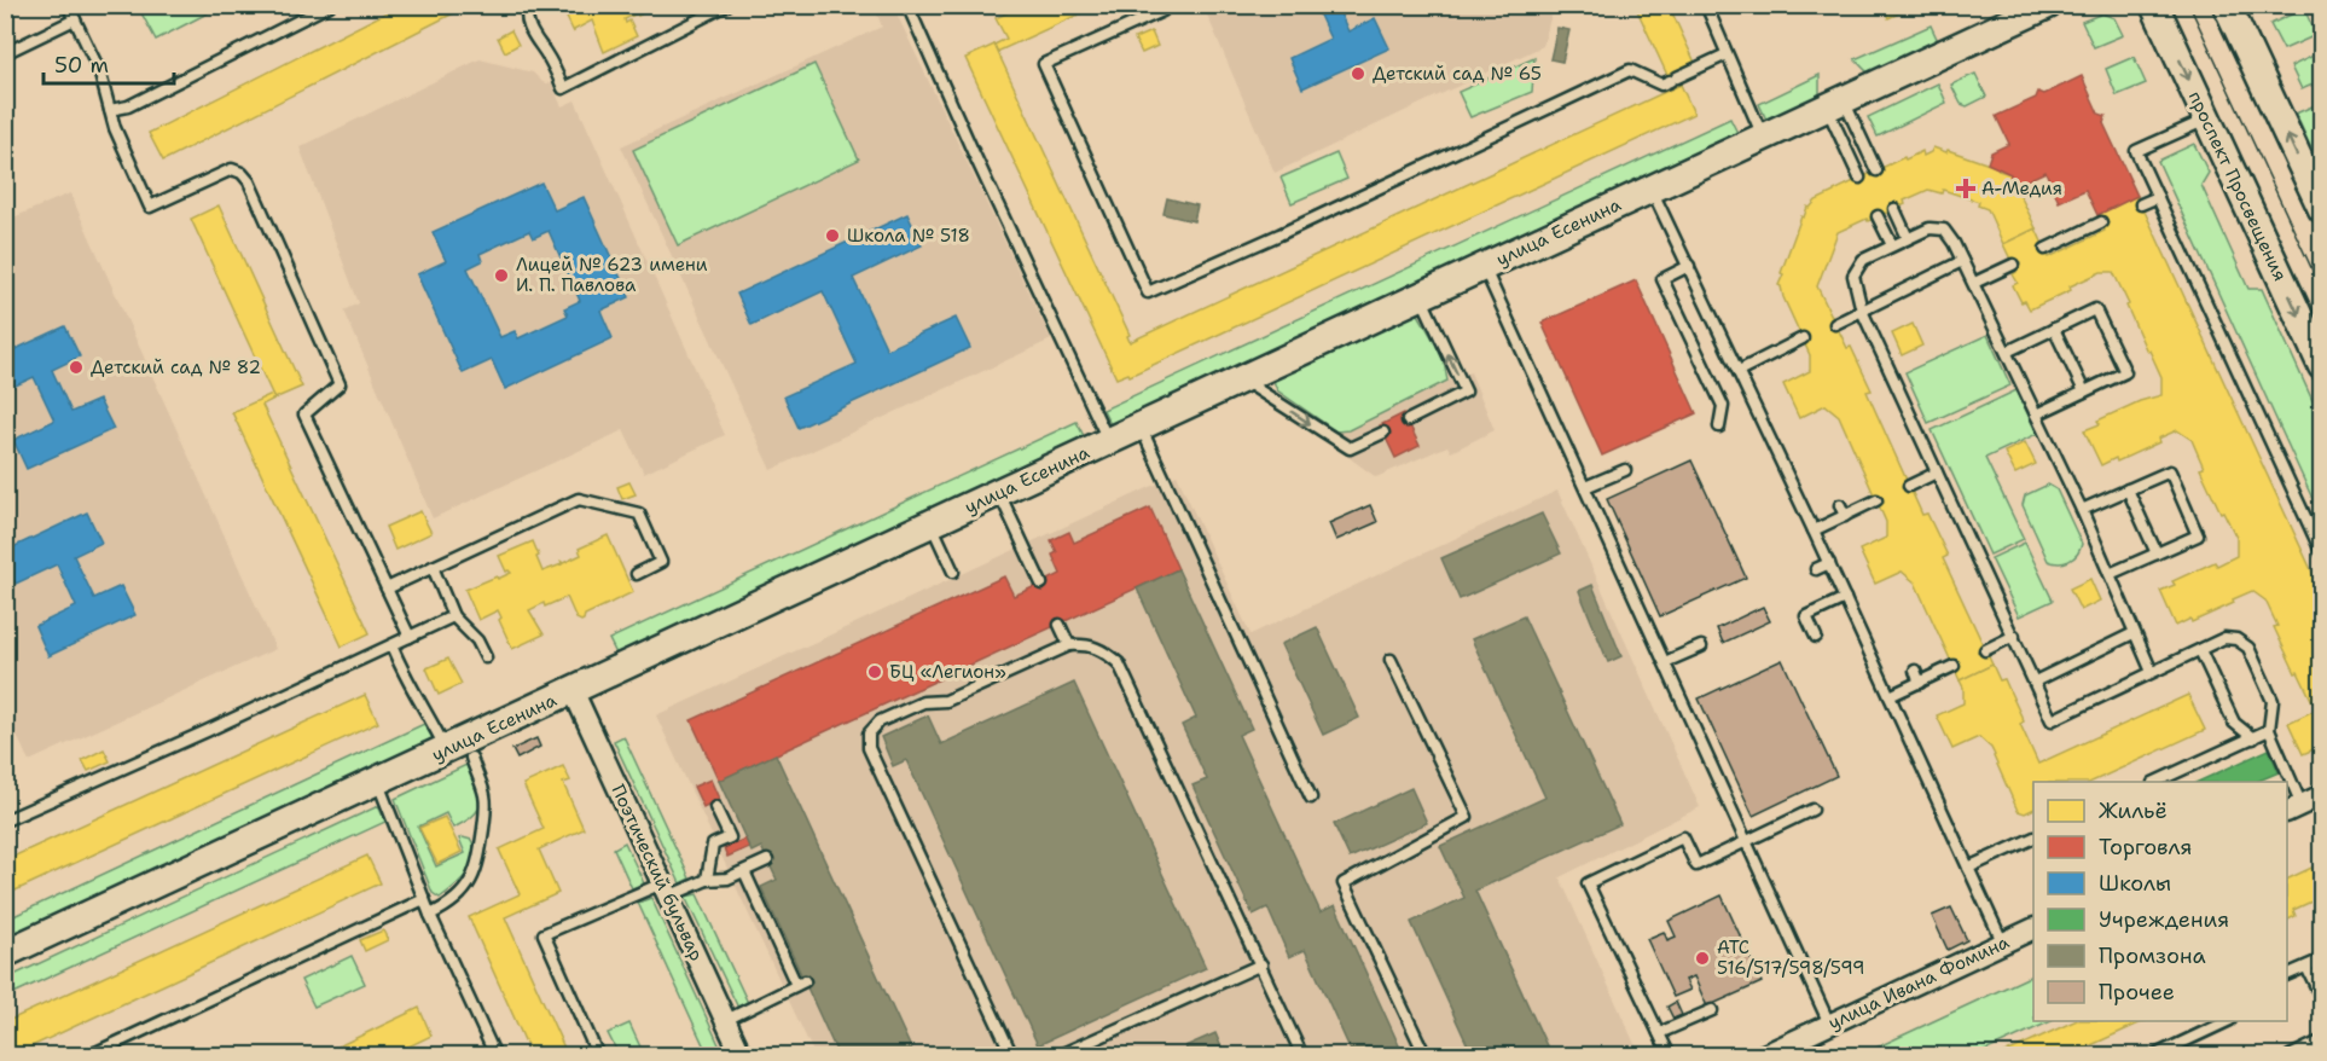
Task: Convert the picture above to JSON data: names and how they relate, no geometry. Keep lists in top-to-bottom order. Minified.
{"streets":{"street":["проспект Просвещения","улица Есенина","Поэтический бульвар","улица Ивана Фомина"]},"crossings":[["улица Есенина","Поэтический бульвар"]],"places":{"other":["Детский сад № 65","Школа № 518","Лицей № 623 имени И. П. Павлова","Детский сад № 82","БЦ «Легион»","АТС 516/517/598/599"],"health":["А-Медия"]},"legend":["Жильё","Торговля","Школы","Учреждения","Промзона","Прочее"],"scale_bar":"50 m"}
